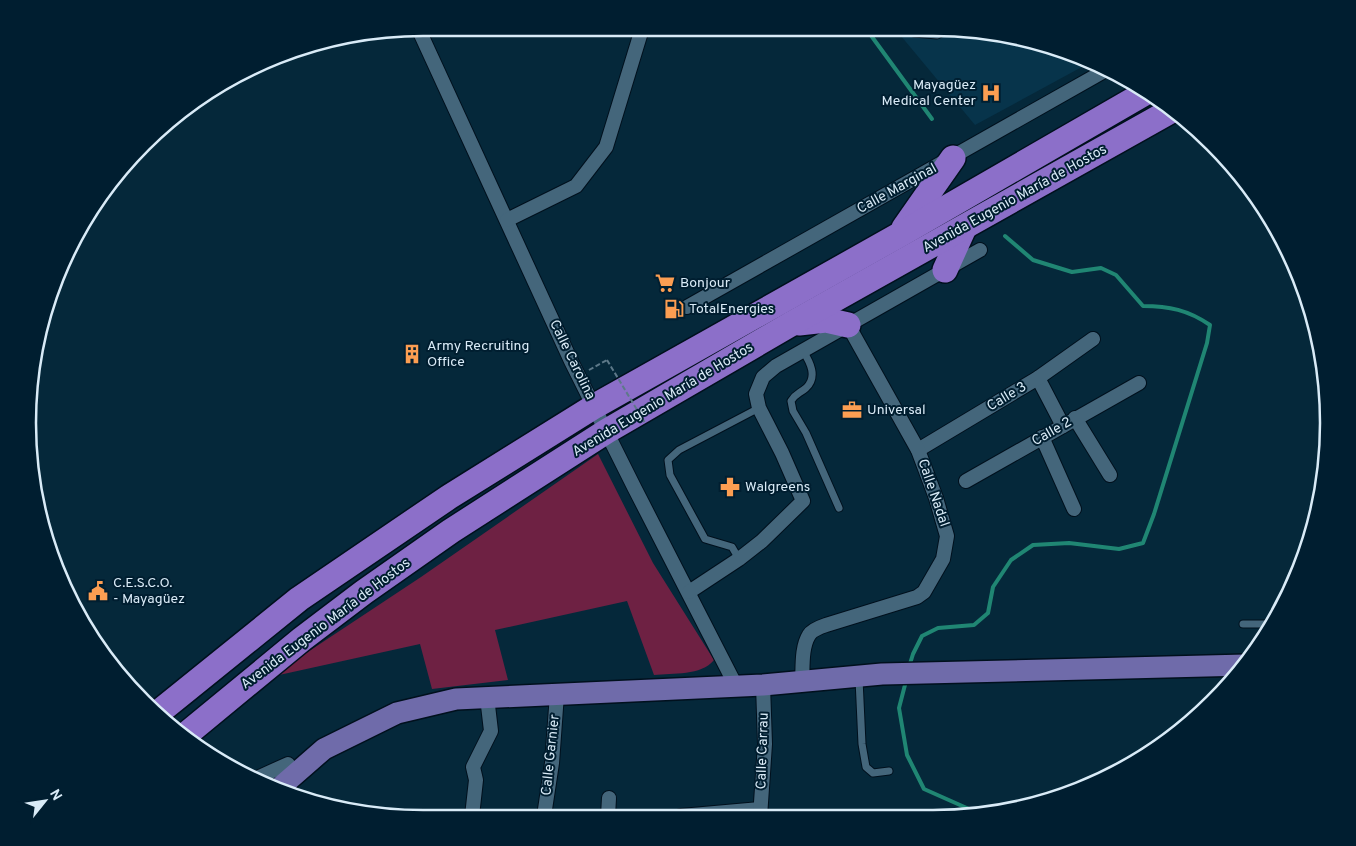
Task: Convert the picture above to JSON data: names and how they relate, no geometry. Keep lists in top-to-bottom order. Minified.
{"streets":{"highway":["Avenida Eugenio María de Hostos"],"street":["Calle Marginal","Calle Carolina","Calle 3","Calle 2","Calle Nadal","Calle Carrau","Calle Garnier"]},"crossings":[["Avenida Eugenio María de Hostos","Calle Carolina"],["Calle 3","Calle Nadal"]],"places":{"hospital":["Mayagüez Medical Center"],"supermarket":["Bonjour"],"fuel station":["TotalEnergies"],"building":["Army Recruiting Office"],"office":["Universal"],"pharmacy":["Walgreens"],"public building":["C.E.S.C.O. - Mayagüez"]},"north":"top right"}
